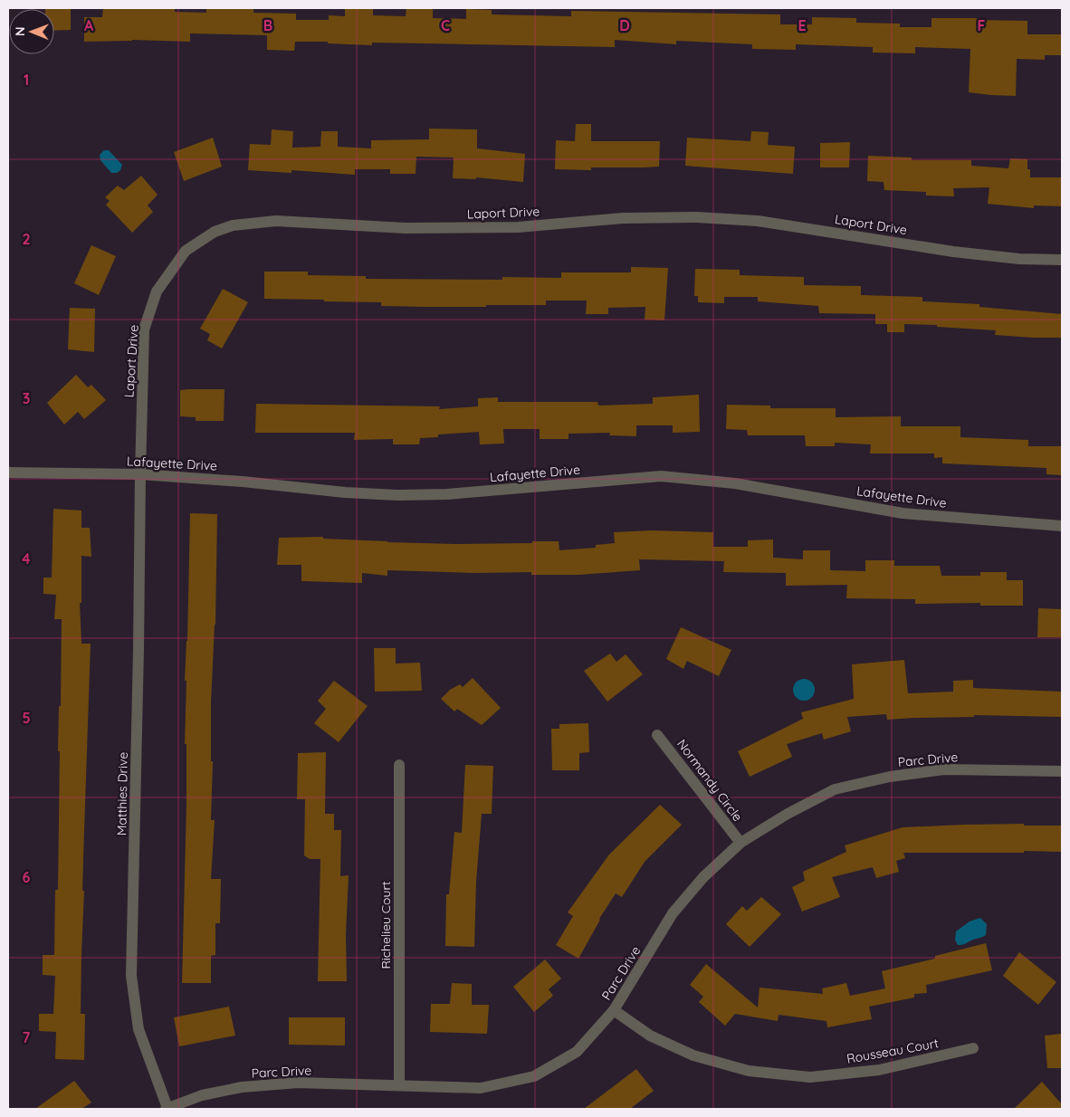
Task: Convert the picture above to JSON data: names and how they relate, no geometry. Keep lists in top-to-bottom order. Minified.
{"streets":{"street":["Laport Drive","Lafayette Drive","Parc Drive","Normandy Circle","Matthies Drive","Richelieu Court","Rousseau Court"]},"crossings":[["Laport Drive","Lafayette Drive"],["Laport Drive","Matthies Drive"],["Lafayette Drive","Matthies Drive"],["Parc Drive","Normandy Circle"],["Parc Drive","Matthies Drive"],["Parc Drive","Richelieu Court"],["Parc Drive","Rousseau Court"]],"north":"left","grid":{"columns":["A","B","C","D","E","F"],"rows":["1","2","3","4","5","6","7"]}}
